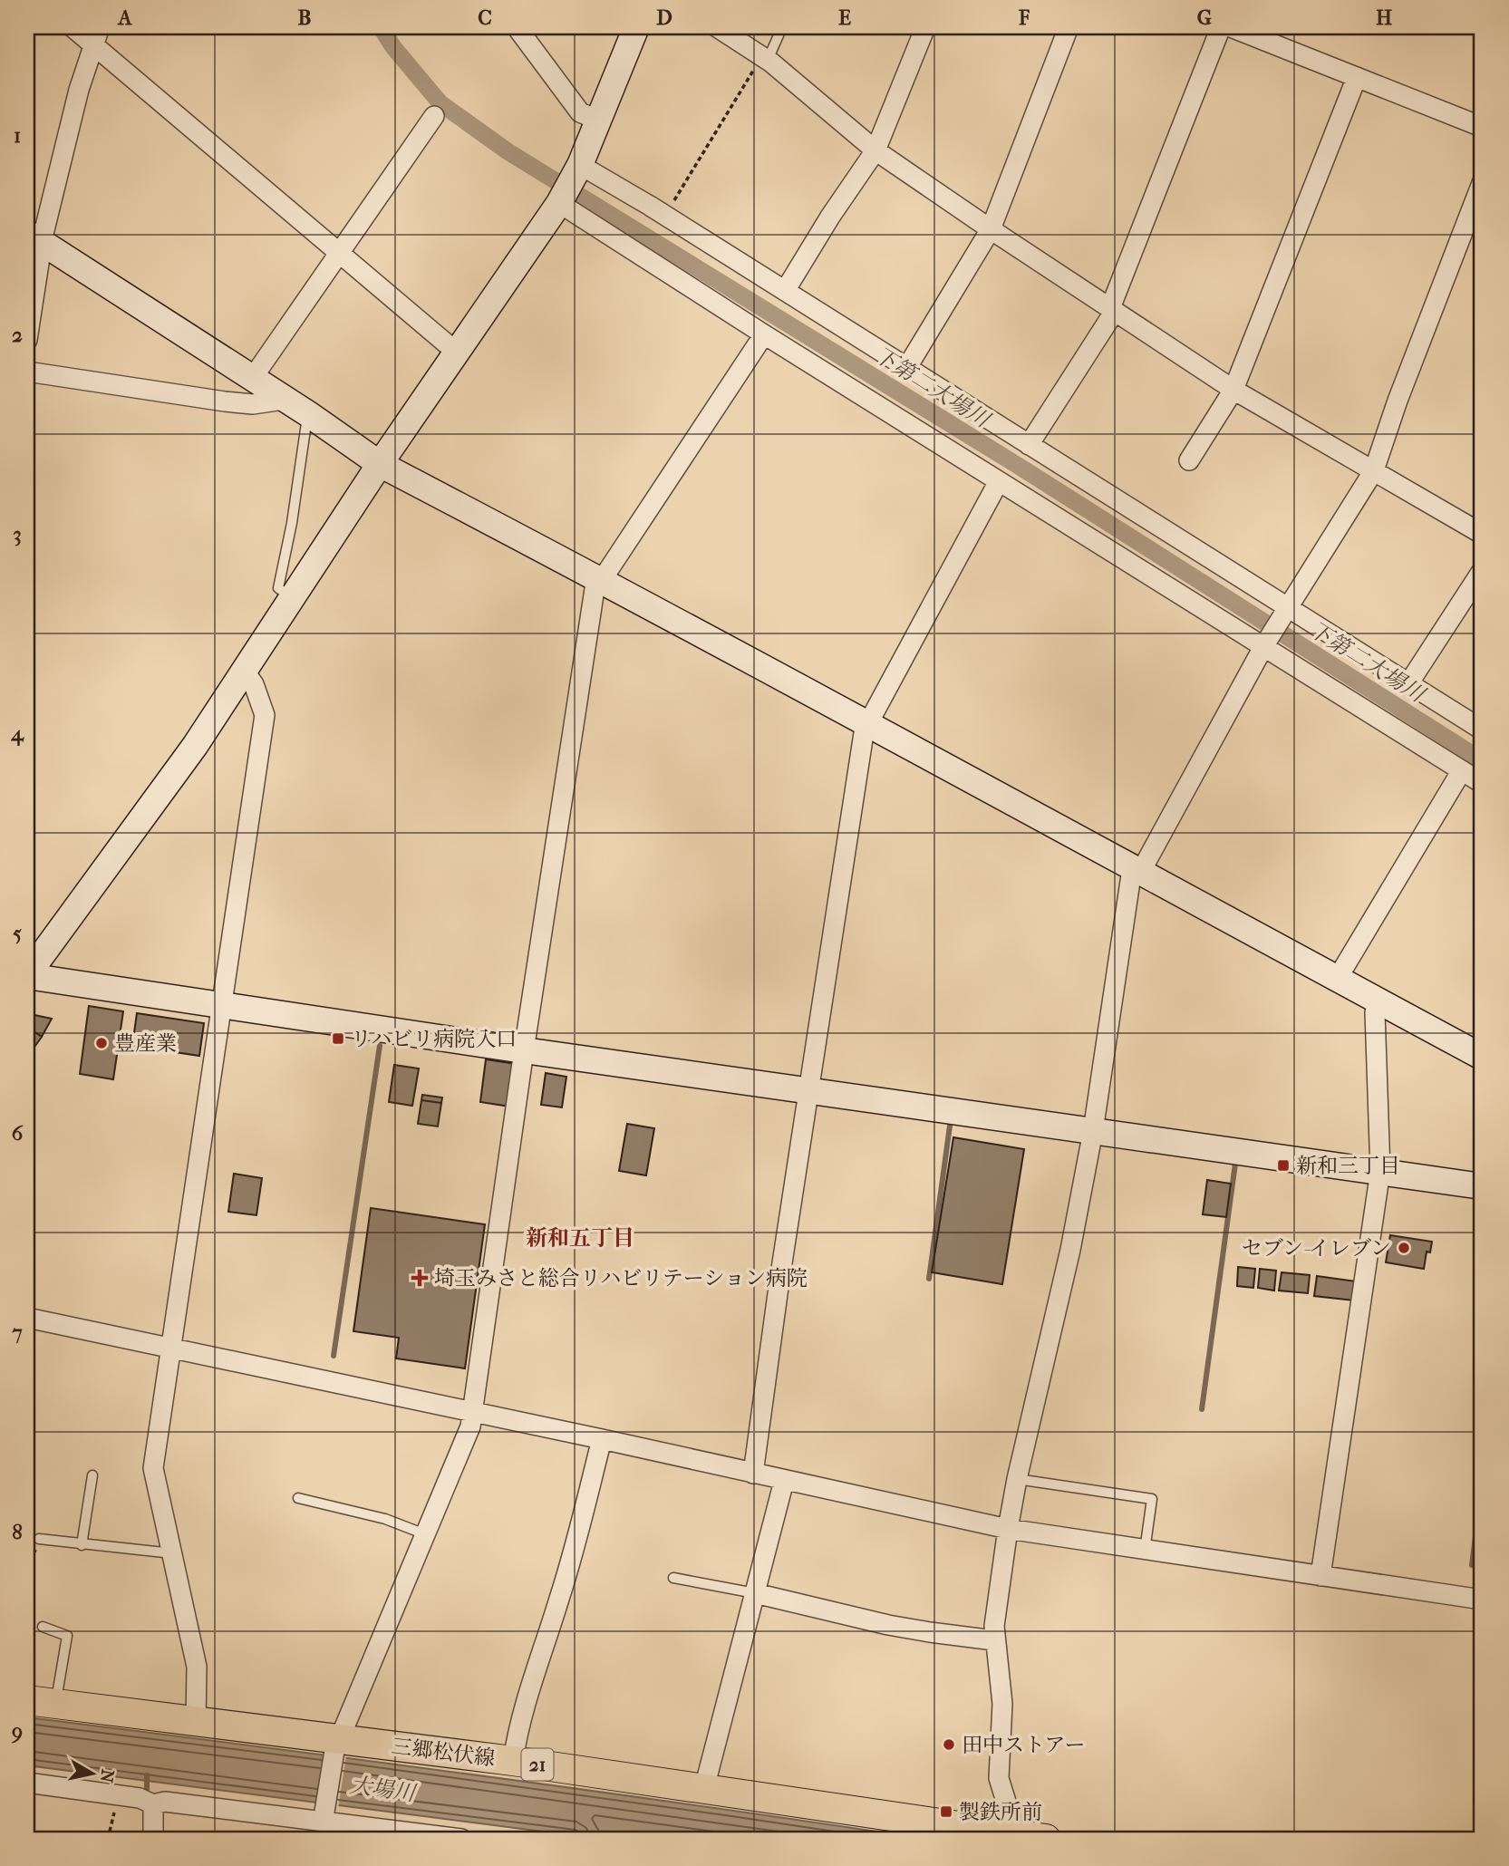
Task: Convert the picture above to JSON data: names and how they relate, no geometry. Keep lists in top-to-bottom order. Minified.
{"streets":{"main road":["三郷松伏線","21"]},"districts":["新和五丁目"],"water":["下第二大場川","大場川"],"places":{"transit":["リハビリ病院入口","新和三丁目","製鉄所前"],"other":["豊産業","セブン-イレブン","田中ストアー"],"health":["埼玉みさと総合リハビリテーション病院"]},"north":"right","grid":{"columns":["A","B","C","D","E","F","G","H"],"rows":["1","2","3","4","5","6","7","8","9"]}}
